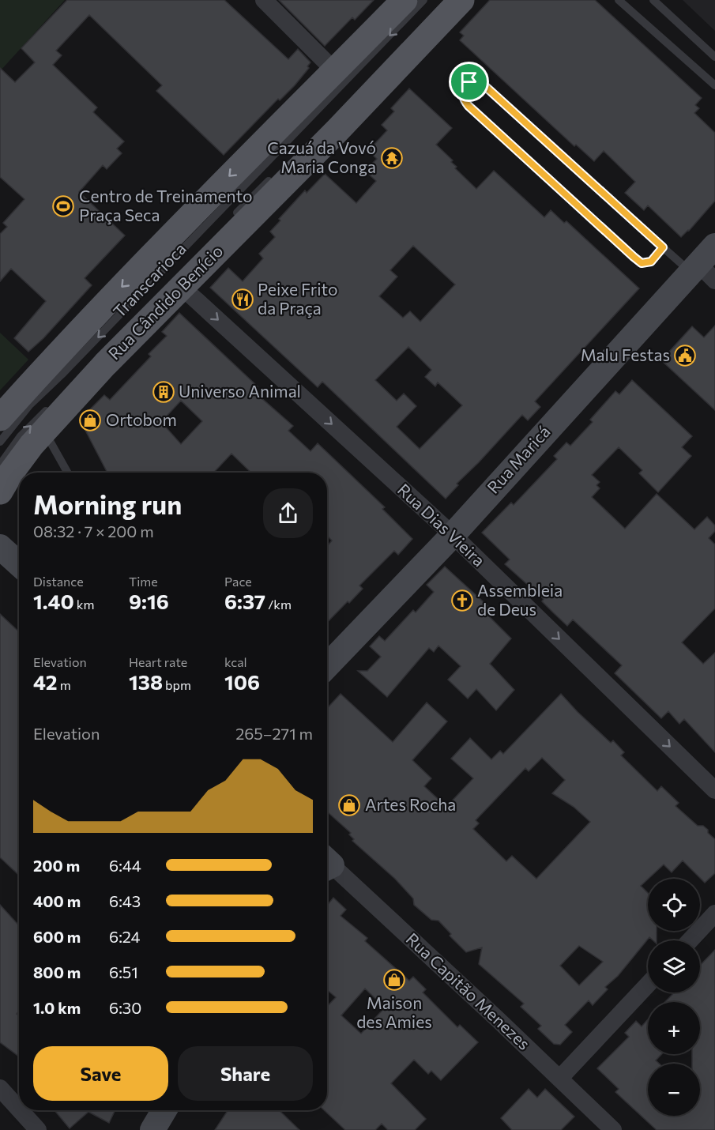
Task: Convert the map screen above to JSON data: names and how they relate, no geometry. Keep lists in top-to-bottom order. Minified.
{"streets":{"main road":["Rua Cândido Benício"],"street":["Rua Maricá","Rua Dias Vieira","Rua Capitão Menezes"],"lane":["Transcarioca"]},"crossings":[["Rua Cândido Benício","Rua Dias Vieira"],["Rua Maricá","Rua Dias Vieira"]],"one_way":["Transcarioca","Rua Dias Vieira"],"places":{"temple":["Cazuá da Vovó Maria Conga"],"sports":["Centro de Treinamento Praça Seca"],"restaurant":["Peixe Frito da Praça"],"public building":["Malu Festas"],"building":["Universo Animal"],"shop":["Ortobom","Artes Rocha","Maison des Amies"],"church":["Assembleia de Deus"]},"page":{"heading":["Morning run","08:32 · 7 × 200 m"],"stats":[["Distance","1.40 km"],["Time","9:16"],["Pace","6:37 /km"],["Elevation","42 m"],["Heart rate","138 bpm"],["kcal","106"]],"chart":["Elevation","265–271 m"],"list":[{"name":"200 m","note":"6:44"},{"name":"400 m","note":"6:43"},{"name":"600 m","note":"6:24"},{"name":"800 m","note":"6:51"},{"name":"1.0 km","note":"6:30"}],"map_buttons":["+","−"],"buttons":["Save","Share"]}}
